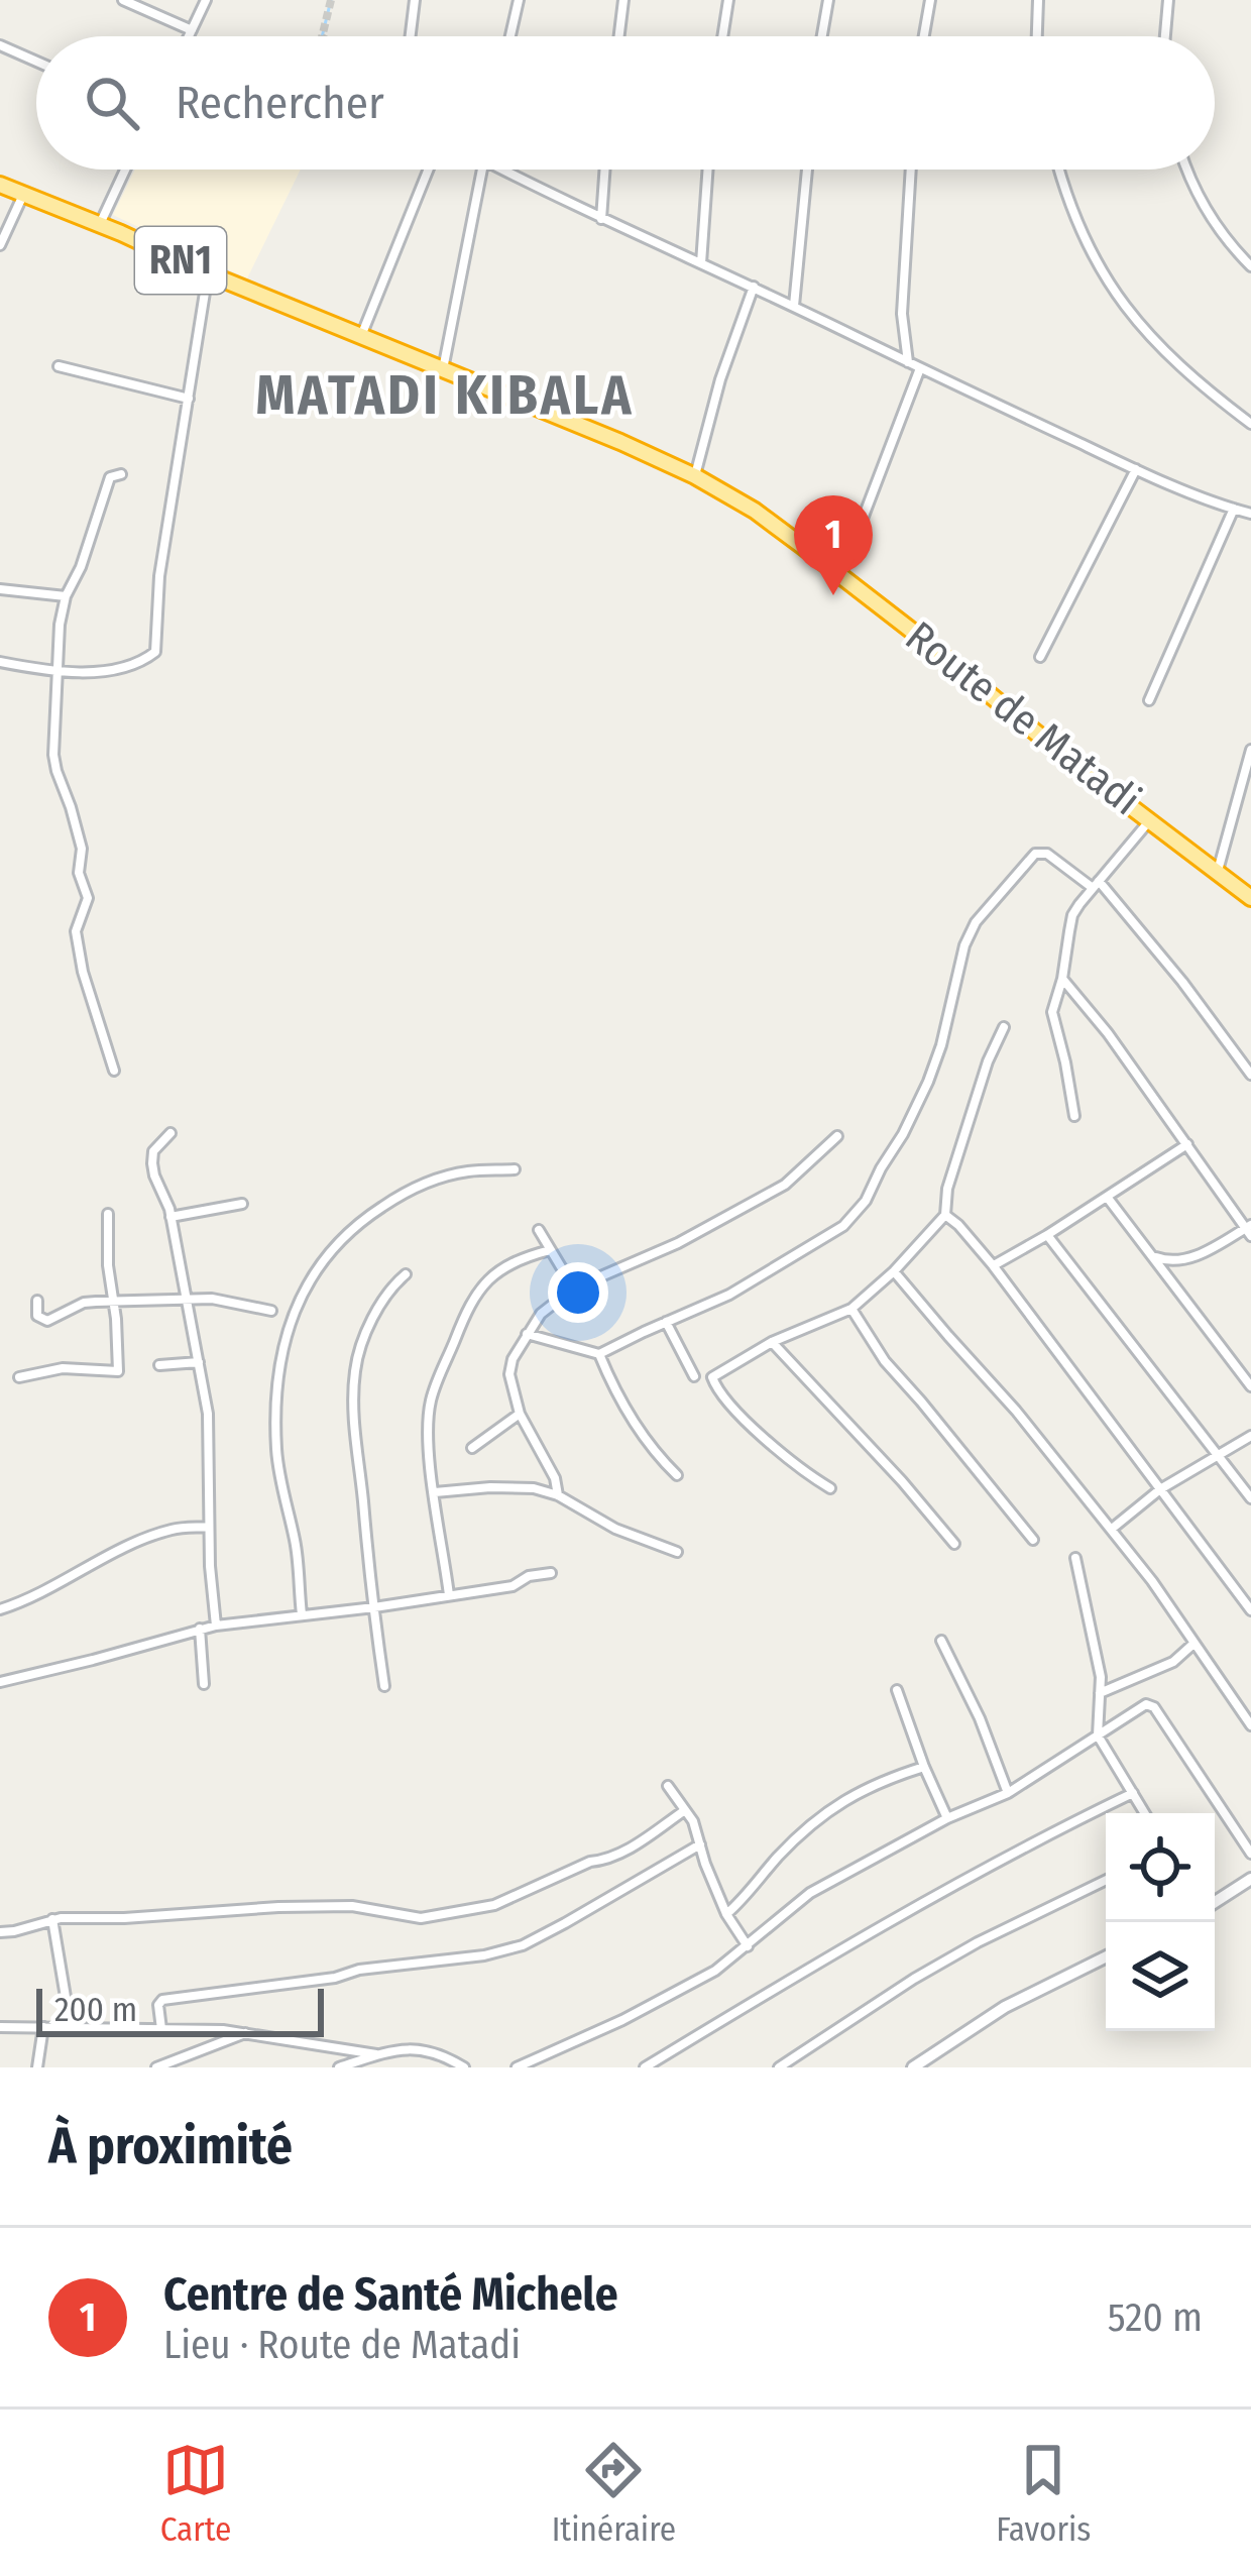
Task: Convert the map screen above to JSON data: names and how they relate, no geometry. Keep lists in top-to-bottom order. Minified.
{"streets":{"highway":["RN1","Route de Matadi"]},"districts":["MATADI KIBALA"],"scale_bar":"200 m","page":{"search":"Rechercher","pins":"1","scale":"200 m","heading":"À proximité","list":[{"mark":"1","name":"Centre de Santé Michele","note":"Lieu · Route de Matadi","value":"520 m"}],"nav":["Carte","Itinéraire","Favoris"]}}
